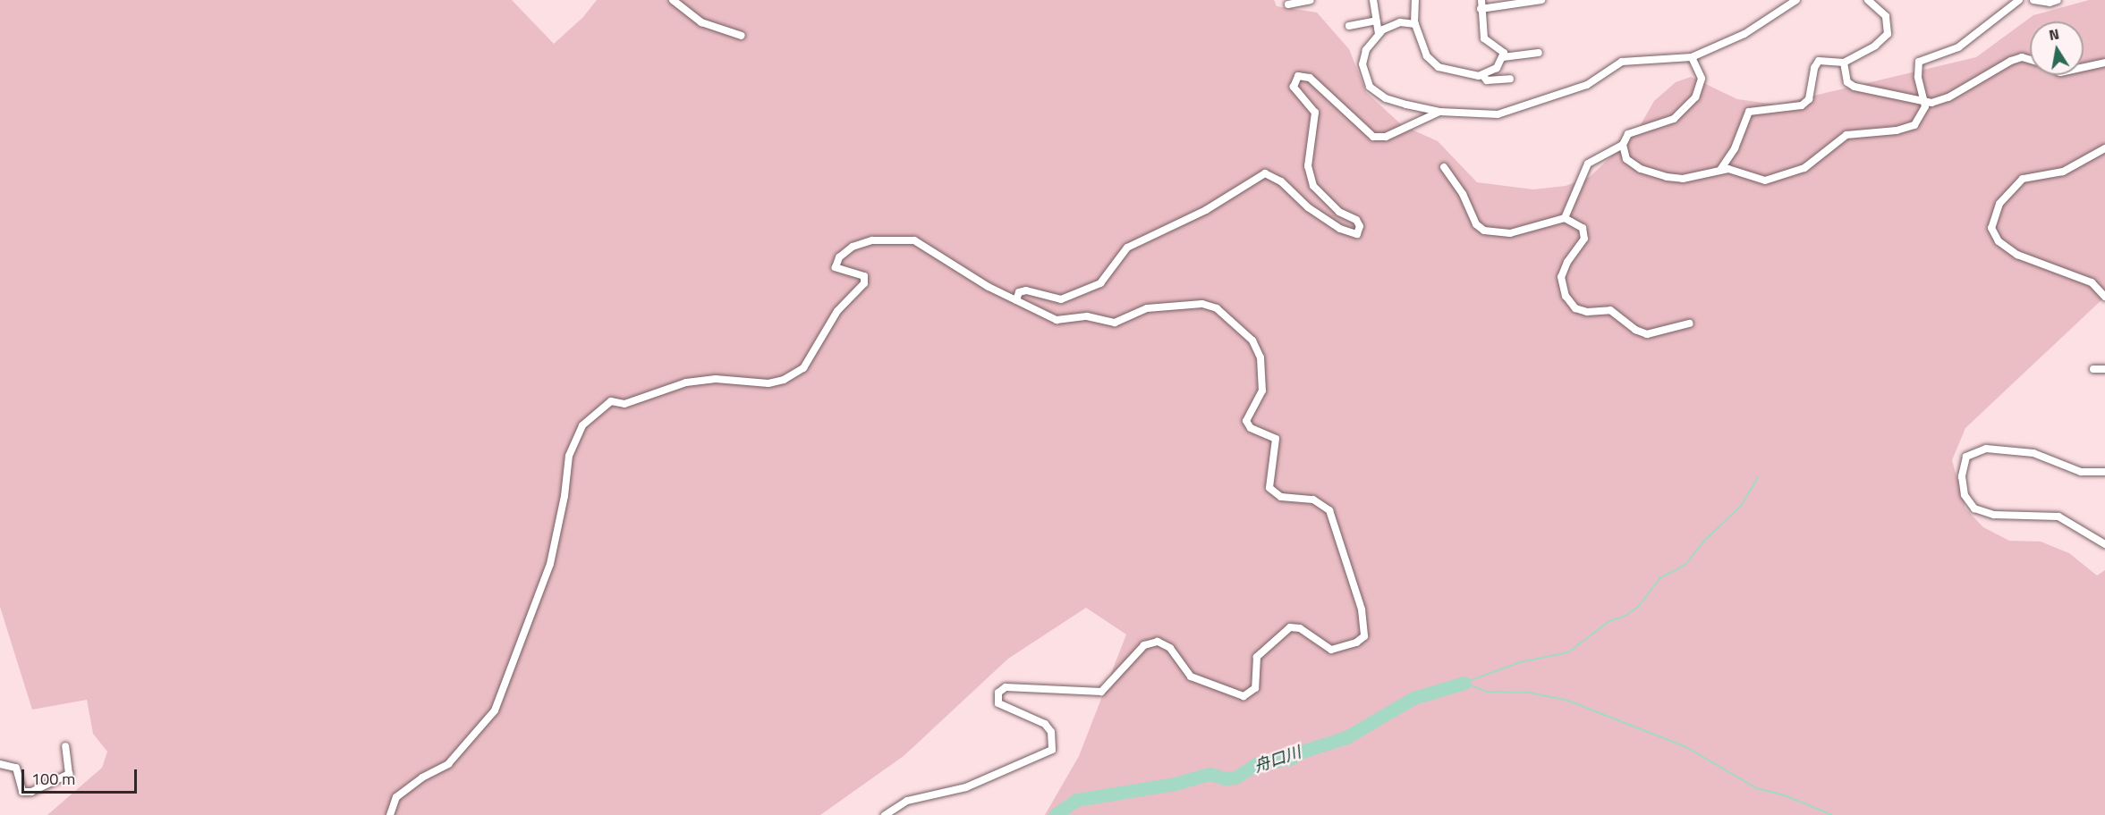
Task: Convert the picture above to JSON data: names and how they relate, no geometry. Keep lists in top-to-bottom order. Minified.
{"water":["舟口川"],"scale_bar":"100 m","north":"top"}
